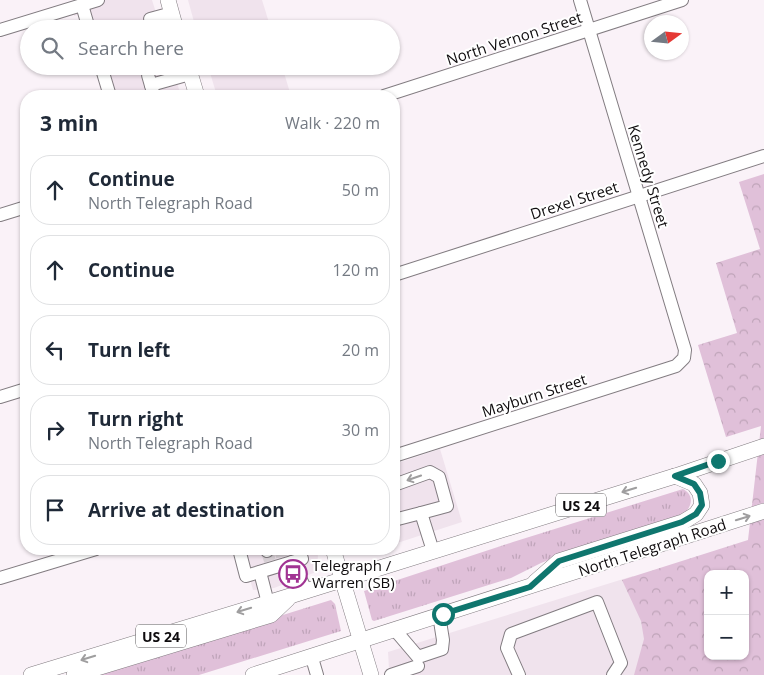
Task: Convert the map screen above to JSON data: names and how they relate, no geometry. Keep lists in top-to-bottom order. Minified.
{"streets":{"main road":["US 24","North Telegraph Road"],"street":["North Vernon Street","Kennedy Street","Drexel Street","Mayburn Street"]},"crossings":[["North Vernon Street","Kennedy Street"],["Kennedy Street","Drexel Street"],["Kennedy Street","Mayburn Street"]],"places":{"bus stop":["Telegraph / Warren (SB)"]},"north":"right","page":{"search":"Search here","heading":["3 min","Walk · 220 m"],"list":[["Continue","North Telegraph Road","50 m"],["Continue","120 m"],["Turn left","20 m"],["Turn right","North Telegraph Road","30 m"],"Arrive at destination"],"map_buttons":["+","−"]}}
